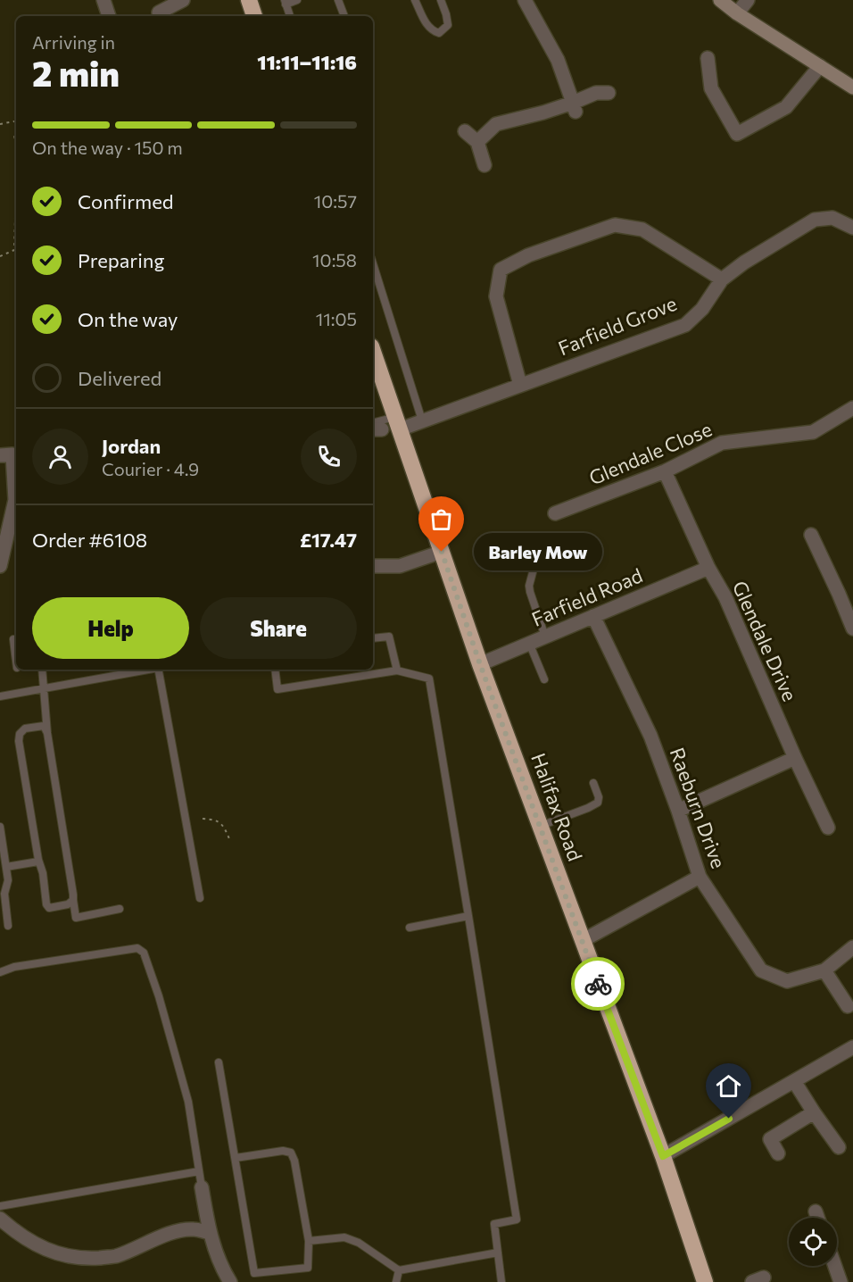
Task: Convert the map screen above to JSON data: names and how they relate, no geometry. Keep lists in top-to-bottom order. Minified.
{"streets":{"highway":["Halifax Road"],"street":["Farfield Grove","Glendale Close","Farfield Road","Glendale Drive","Raeburn Drive"]},"crossings":[["Farfield Grove","Halifax Road"],["Glendale Close","Glendale Drive"],["Farfield Road","Glendale Drive"],["Farfield Road","Halifax Road"],["Farfield Road","Raeburn Drive"]],"places":["Barley Mow"],"page":{"heading":["2 min","Arriving in","11:11–11:16"],"panel":["Jordan","Courier · 4.9","Order #6108","£17.47"],"bar":"On the way · 150 m","list":[["Confirmed","10:57"],["Preparing","10:58"],["On the way","11:05"],"Delivered"],"bubble":"Barley Mow","buttons":["Help","Share"]}}
